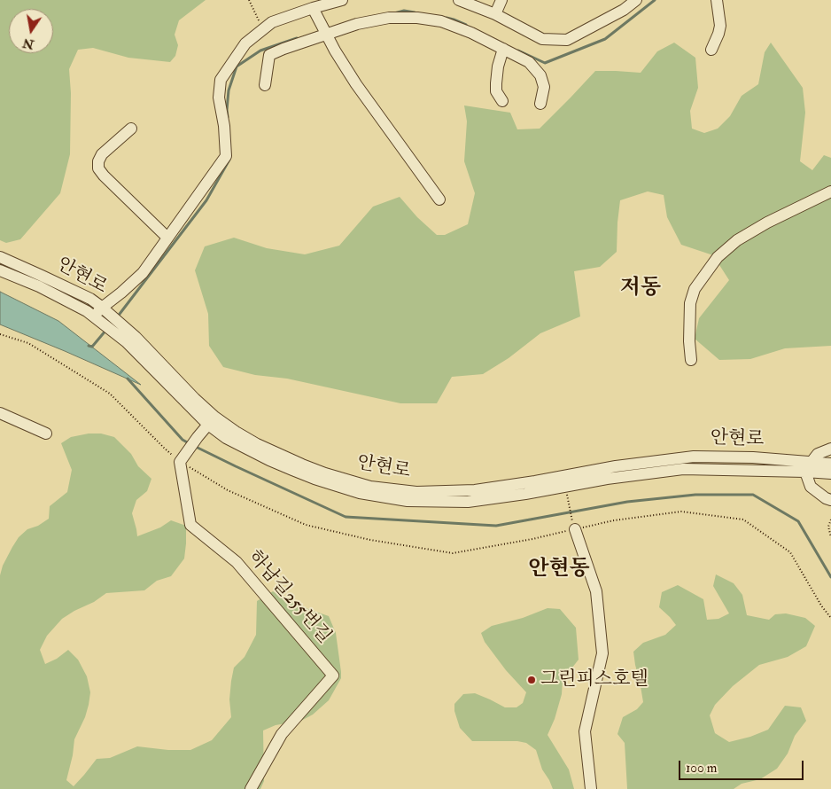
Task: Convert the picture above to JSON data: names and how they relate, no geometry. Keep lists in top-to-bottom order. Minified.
{"streets":{"street":["안현로","하남길255번길"]},"crossings":[["안현로","하남길255번길"]],"districts":["저동","안현동"],"places":["그린피스호텔"],"scale_bar":"100 m","north":"bottom"}
